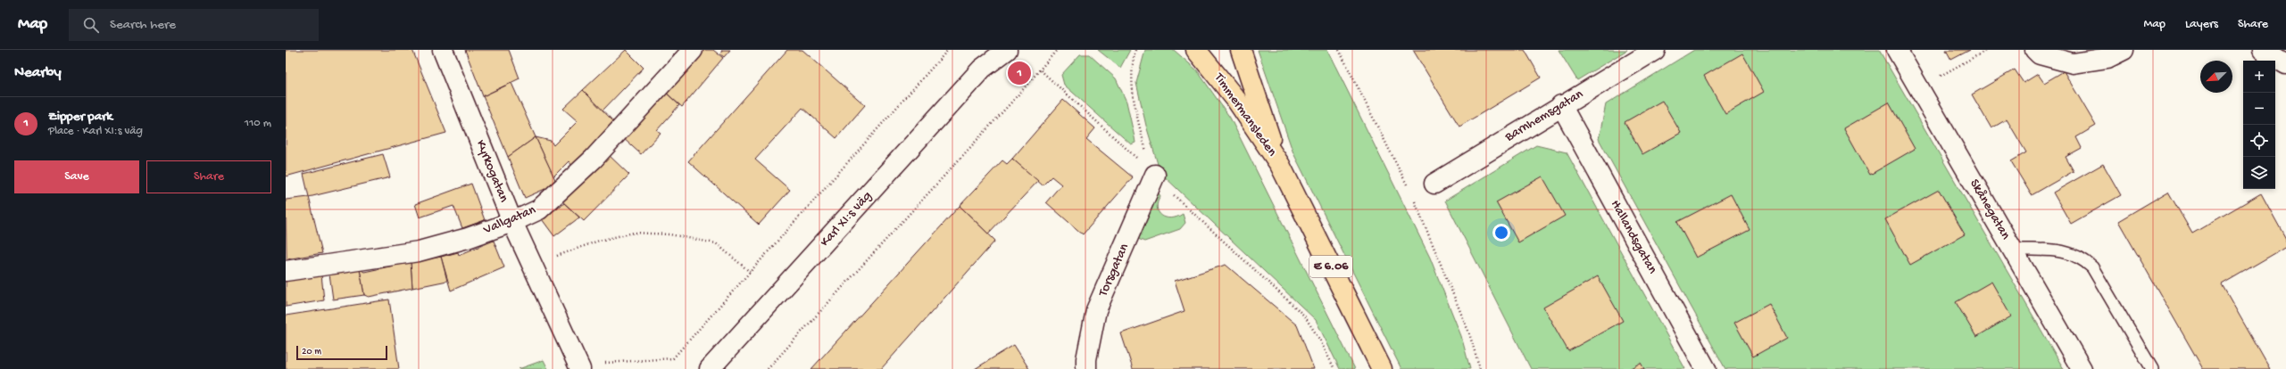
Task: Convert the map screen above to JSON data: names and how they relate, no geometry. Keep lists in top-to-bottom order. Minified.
{"streets":{"highway":["Timmermansleden","E 6.06"],"street":["Barnhemsgatan","Kyrkogatan","Skånegatan","Karl XI:s väg","Vallgatan","Hallandsgatan","Torsgatan"]},"crossings":[["Barnhemsgatan","Hallandsgatan"],["Kyrkogatan","Vallgatan"]],"scale_bar":"20 m","north":"bottom left","page":{"header":"Map","search":"Search here","nav":["Map","Layers","Share"],"heading":"Nearby","pins":"1","map_buttons":["+","−"],"list":[{"mark":"1","name":"Zipper park","note":"Place · Karl XI:s väg","value":"110 m"}],"buttons":["Save","Share"],"scale":"20 m"}}
